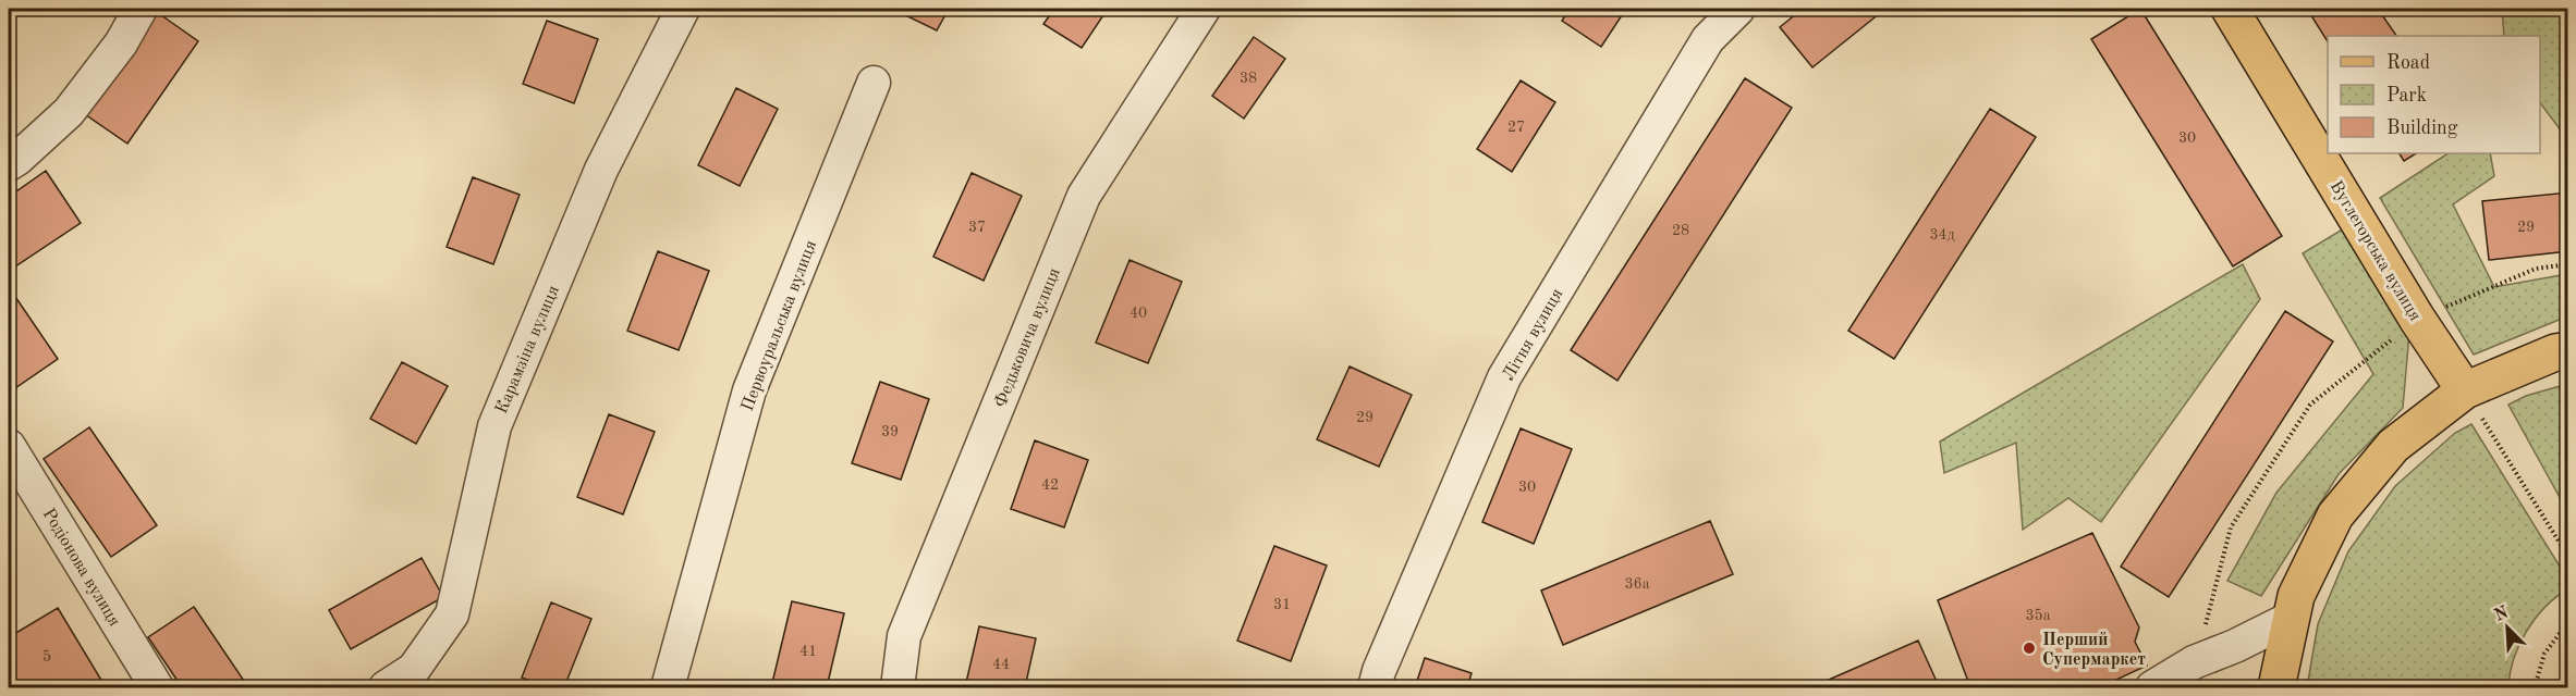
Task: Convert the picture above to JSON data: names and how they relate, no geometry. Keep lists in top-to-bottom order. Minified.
{"streets":{"main road":["Вуглегорська вулиця"],"street":["Первоуральська вулиця","Літня вулиця","Федьковича вулиця","Карамзіна вулиця","Родіонова вулиця"]},"places":["Перший Супермаркет"],"house_numbers":["38","27","30","37","29","28","34д","40","29","39","42","30","36а","31","35а","41","5","44"],"legend":["Road","Park","Building"],"north":"top left"}
